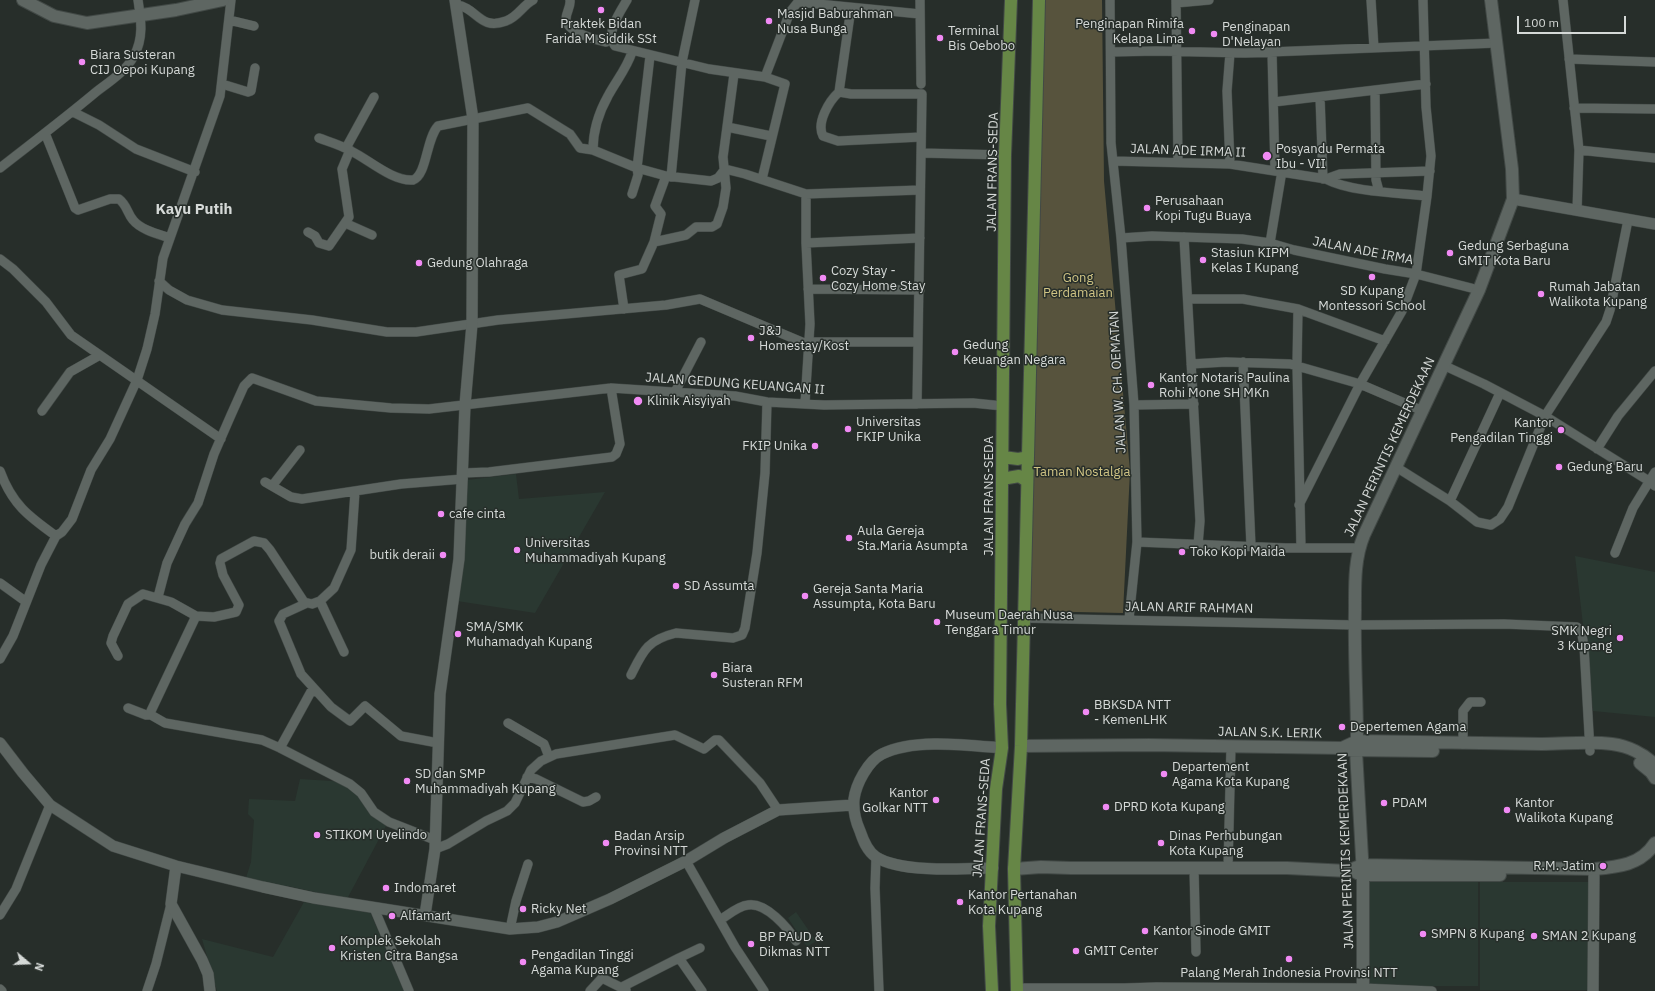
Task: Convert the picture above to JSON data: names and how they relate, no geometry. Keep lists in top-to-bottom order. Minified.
{"streets":{"main road":["JALAN FRANS-SEDA","JALAN PERINTIS KEMERDEKAAN","JALAN S.K. LERIK"],"street":["JALAN ADE IRMA II","JALAN ADE IRMA","JALAN W. CH. OEMATAN","JALAN GEDUNG KEUANGAN II","JALAN ARIF RAHMAN"]},"crossings":[["JALAN ADE IRMA II","JALAN W. CH. OEMATAN"],["JALAN FRANS-SEDA","JALAN GEDUNG KEUANGAN II"],["JALAN ADE IRMA","JALAN W. CH. OEMATAN"],["JALAN ADE IRMA","JALAN PERINTIS KEMERDEKAAN"],["JALAN W. CH. OEMATAN","JALAN ARIF RAHMAN"],["JALAN PERINTIS KEMERDEKAAN","JALAN ARIF RAHMAN"],["JALAN PERINTIS KEMERDEKAAN","JALAN S.K. LERIK"]],"districts":["Kayu Putih"],"parks":["Gong Perdamaian","Taman Nostalgia"],"places":["Praktek Bidan Farida M Siddik SSt","Masjid Baburahman Nusa Bunga","Penginapan Rimifa Kelapa Lima","Penginapan D'Nelayan","Terminal Bis Oebobo","Biara Susteran CIJ Oepoi Kupang","Posyandu Permata Ibu - VII","Perusahaan Kopi Tugu Buaya","Gedung Serbaguna GMIT Kota Baru","Stasiun KIPM Kelas I Kupang","Gedung Olahraga","SD Kupang Montessori School","Cozy Stay - Cozy Home Stay","Rumah Jabatan Walikota Kupang","J&J Homestay/Kost","Gedung Keuangan Negara","Kantor Notaris Paulina Rohi Mone SH MKn","Klinik Aisyiyah","Universitas FKIP Unika","Kantor Pengadilan Tinggi","FKIP Unika","Gedung Baru","cafe cinta","Aula Gereja Sta.Maria Asumpta","Universitas Muhammadiyah Kupang","Toko Kopi Maida","butik deraii","SD Assumta","Gereja Santa Maria Assumpta, Kota Baru","Museum Daerah Nusa Tenggara Timur","SMA/SMK Muhamadyah Kupang","SMK Negri 3 Kupang","Biara Susteran RFM","BBKSDA NTT - KemenLHK","Depertemen Agama","Departement Agama Kota Kupang","SD dan SMP Muhammadiyah Kupang","Kantor Golkar NTT","PDAM","DPRD Kota Kupang","Kantor Walikota Kupang","STIKOM Uyelindo","Badan Arsip Provinsi NTT","Dinas Perhubungan Kota Kupang","R.M. Jatim","Indomaret","Kantor Pertanahan Kota Kupang","Ricky Net","Alfamart","Kantor Sinode GMIT","SMPN 8 Kupang","SMAN 2 Kupang","BP PAUD & Dikmas NTT","Komplek Sekolah Kristen Citra Bangsa","GMIT Center","Palang Merah Indonesia Provinsi NTT","Pengadilan Tinggi Agama Kupang"],"scale_bar":"100 m","north":"right"}
